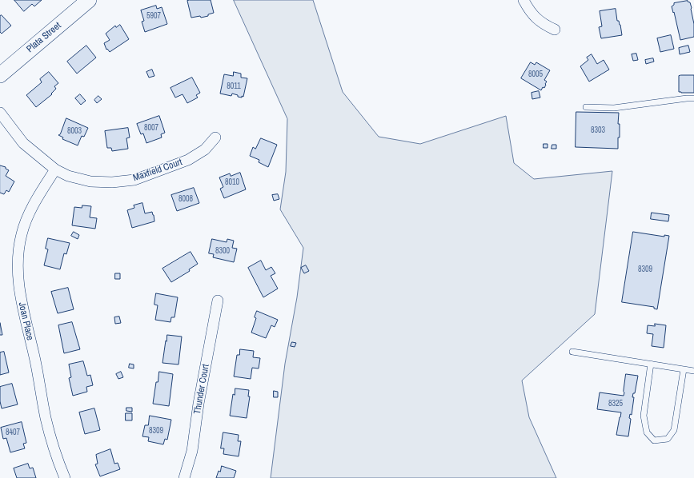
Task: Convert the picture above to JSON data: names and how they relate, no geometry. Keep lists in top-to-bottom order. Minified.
{"streets":{"street":["Plata Street","Maxfield Court","Joan Place","Thunder Court"]},"crossings":[["Maxfield Court","Joan Place"]],"house_numbers":["5907","8005","8011","8007","8303","8003","8010","8008","8300","8309","8325","8309","8407"]}
